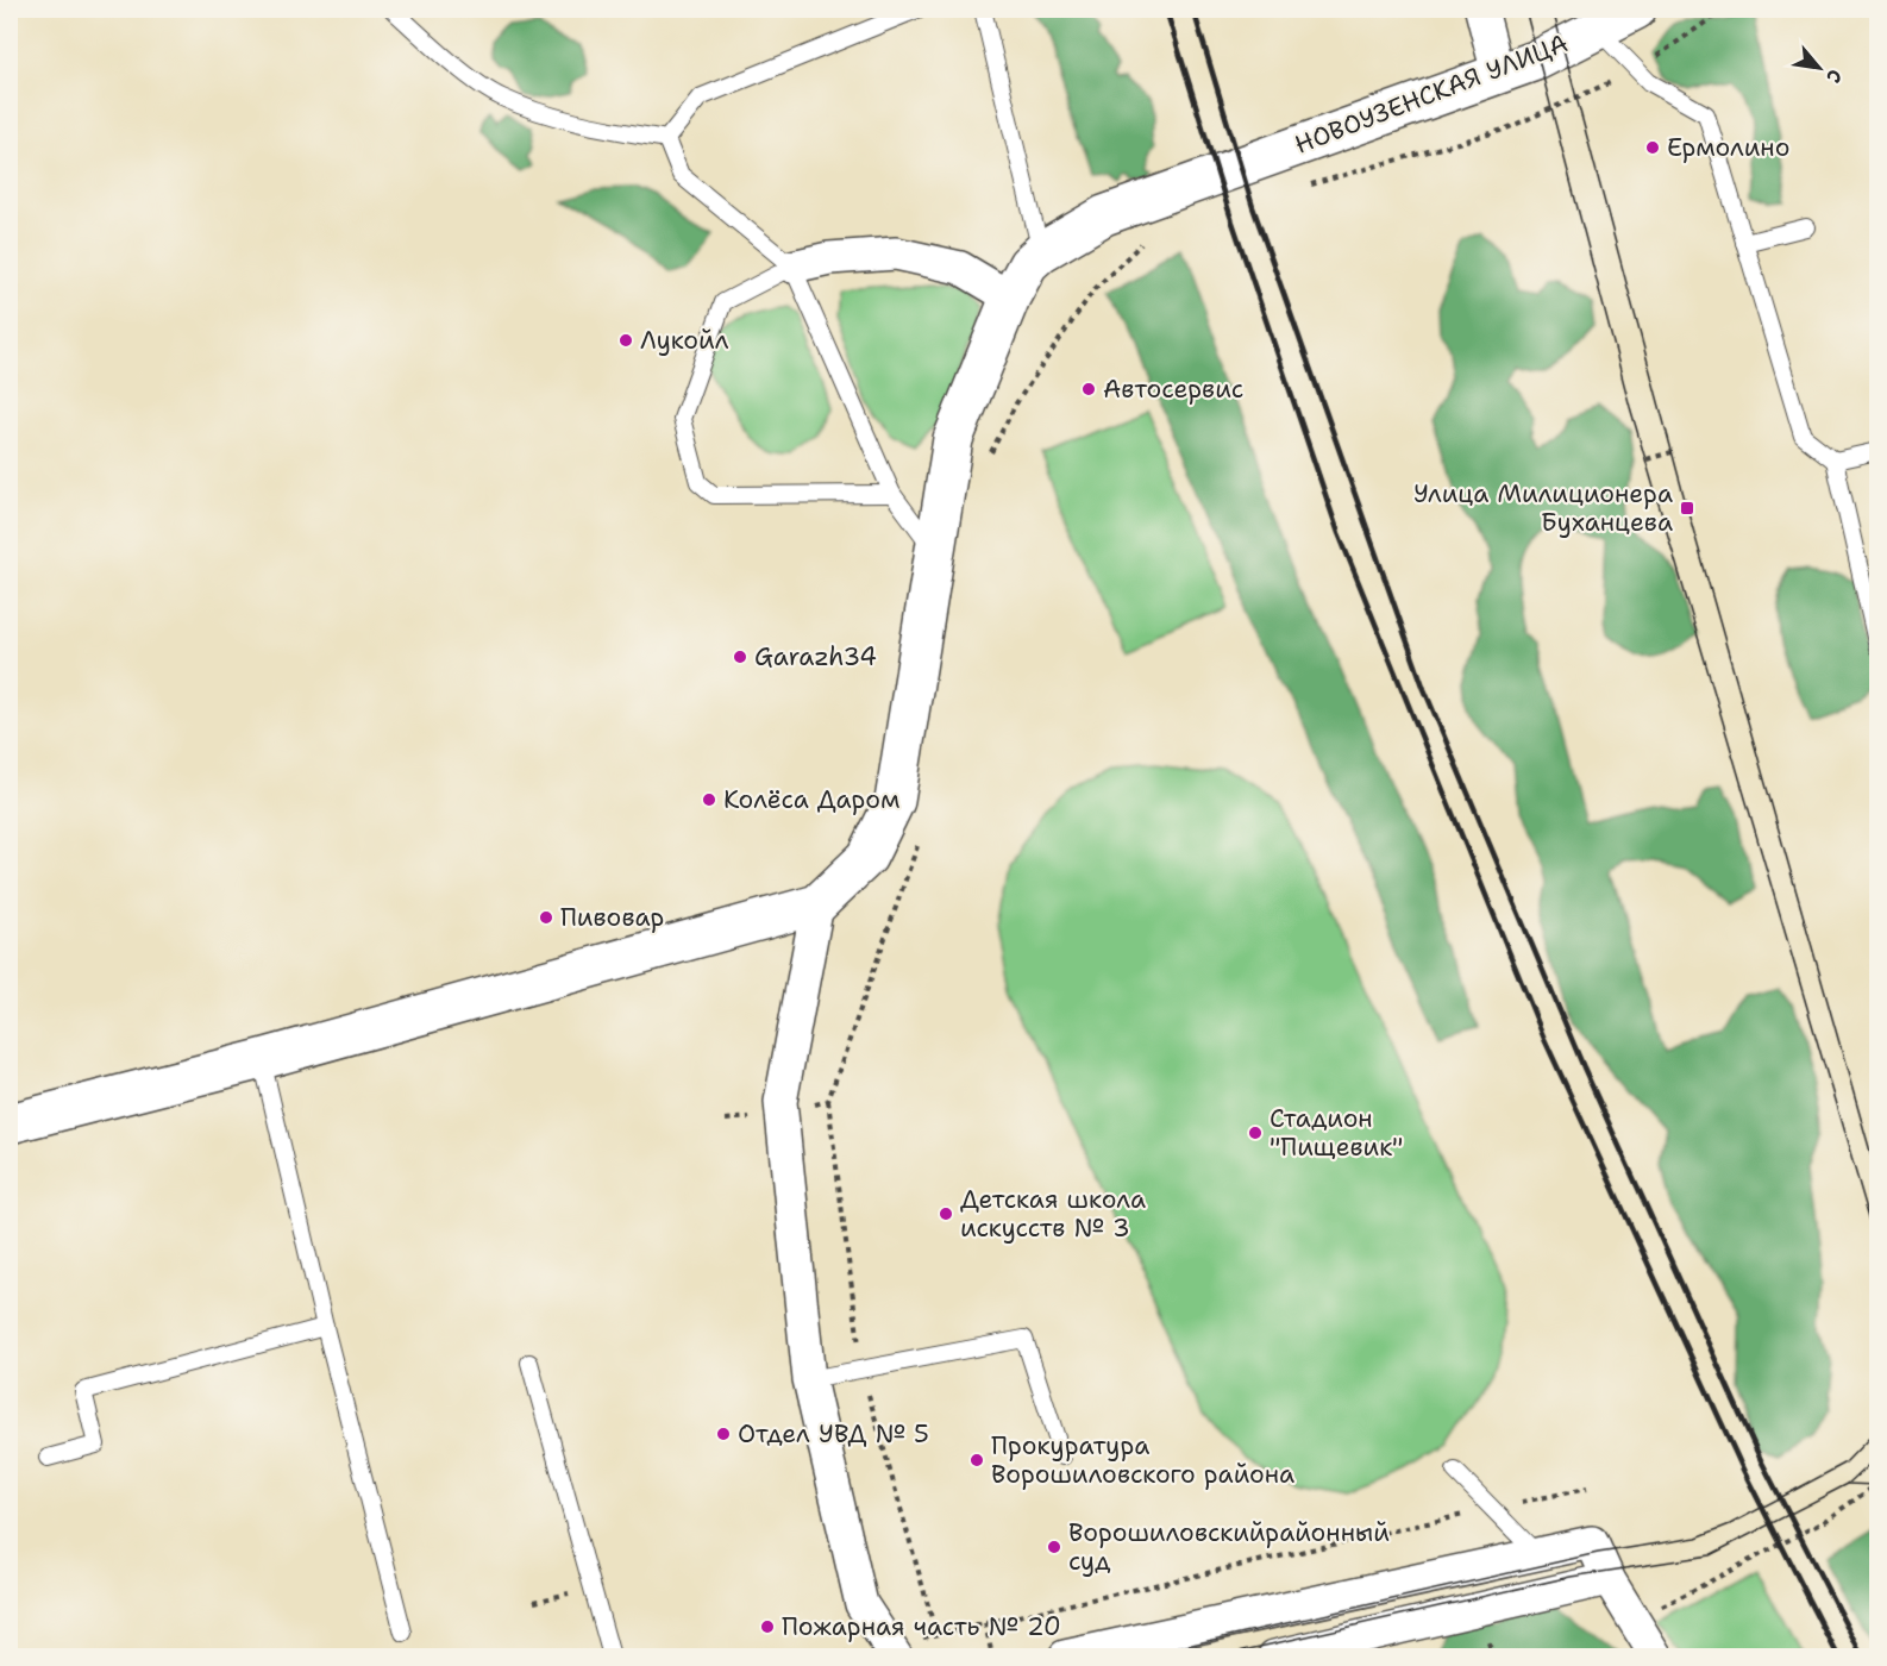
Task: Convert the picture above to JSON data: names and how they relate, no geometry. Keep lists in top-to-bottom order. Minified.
{"streets":{"street":["НОВОУЗЕНСКАЯ УЛИЦА"]},"places":{"other":["Ермолино","Лукойл","Автосервис","Garazh34","Колёса Даром","Пивовар","Стадион \"Пищевик\"","Детская школа искусств № 3","Отдел УВД № 5","Прокуратура Ворошиловского района","Ворошиловскийрайонный суд","Пожарная часть № 20"],"transit":["Улица Милиционера Буханцева"]},"north":"bottom right"}
